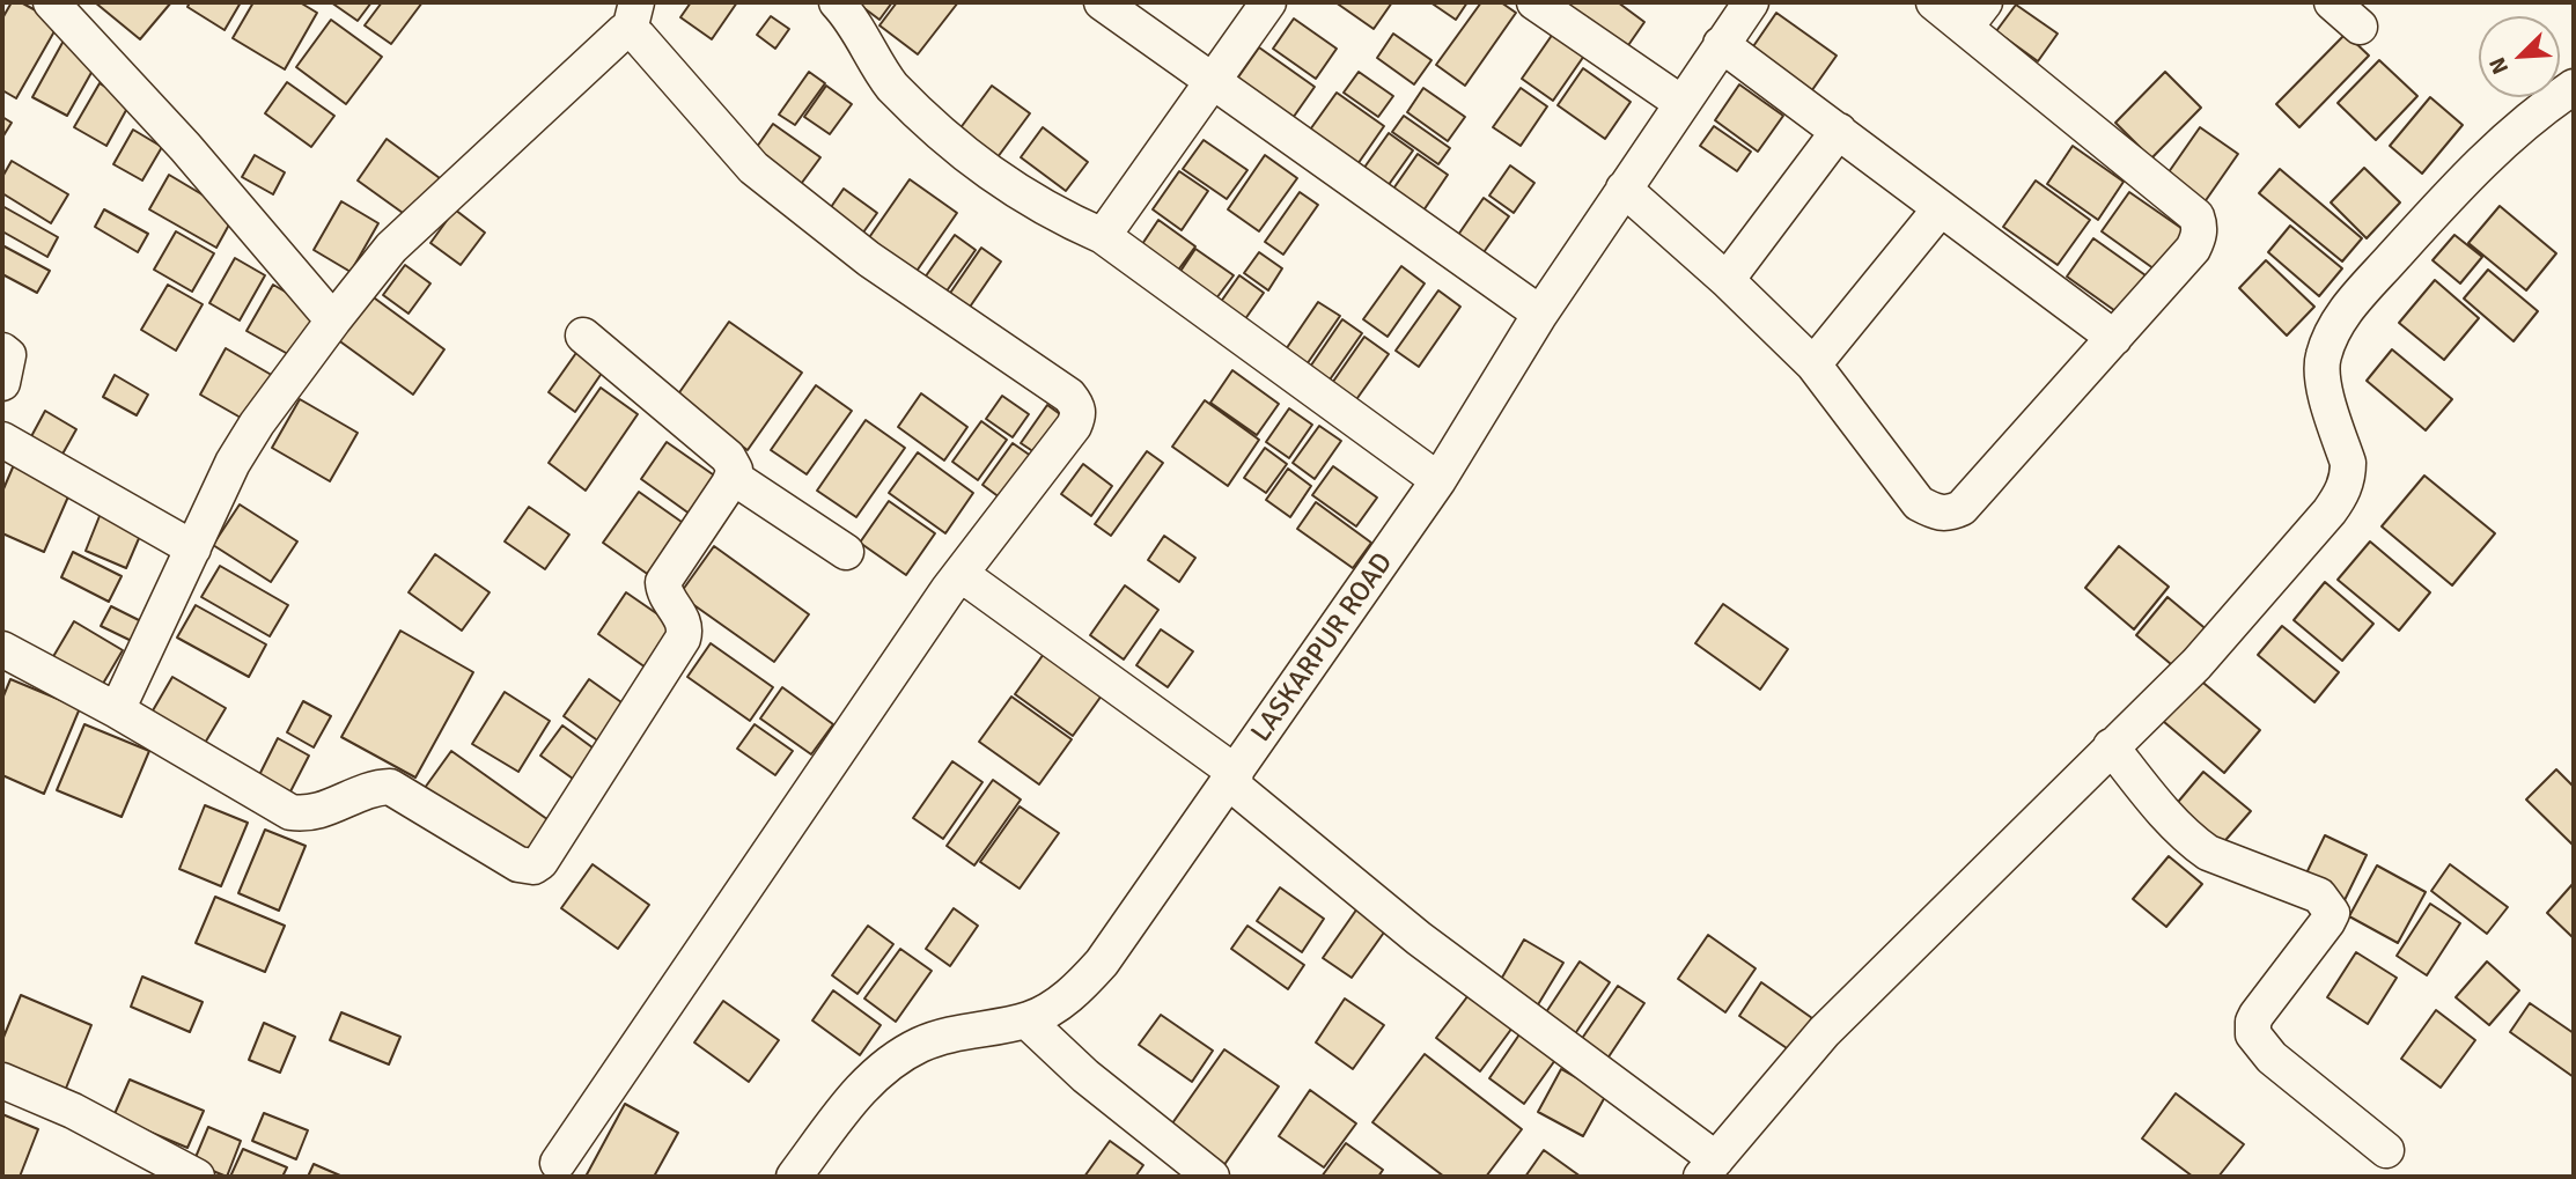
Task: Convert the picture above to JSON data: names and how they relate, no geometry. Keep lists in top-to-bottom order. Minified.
{"streets":{"street":["LASKARPUR ROAD"]},"north":"bottom left"}
